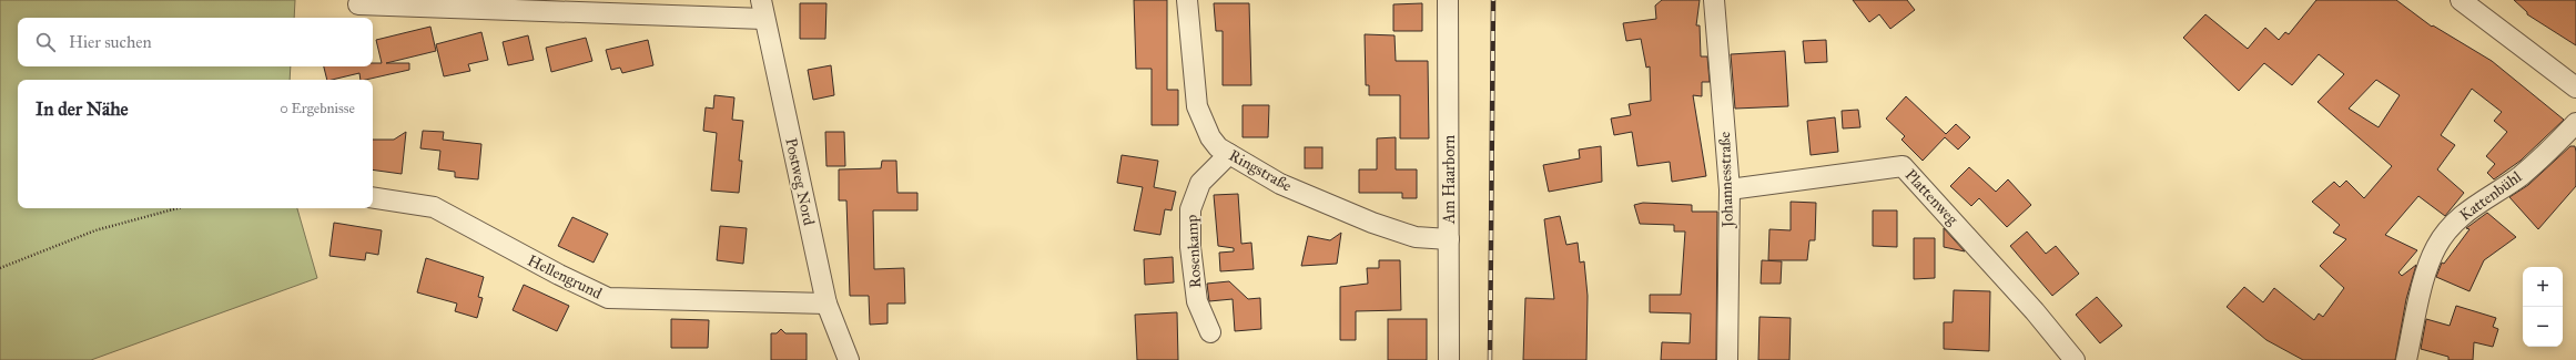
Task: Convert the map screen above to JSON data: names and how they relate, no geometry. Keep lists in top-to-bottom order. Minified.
{"streets":{"street":["Ringstraße","Am Haarborn","Johannesstraße","Postweg Nord","Kattenbühl","Plattenweg","Rosenkamp","Hellengrund"]},"crossings":[["Ringstraße","Am Haarborn"],["Ringstraße","Rosenkamp"],["Johannesstraße","Plattenweg"],["Postweg Nord","Hellengrund"]],"page":{"search":"Hier suchen","heading":["In der Nähe","0 Ergebnisse"],"map_buttons":["+","−"]}}
